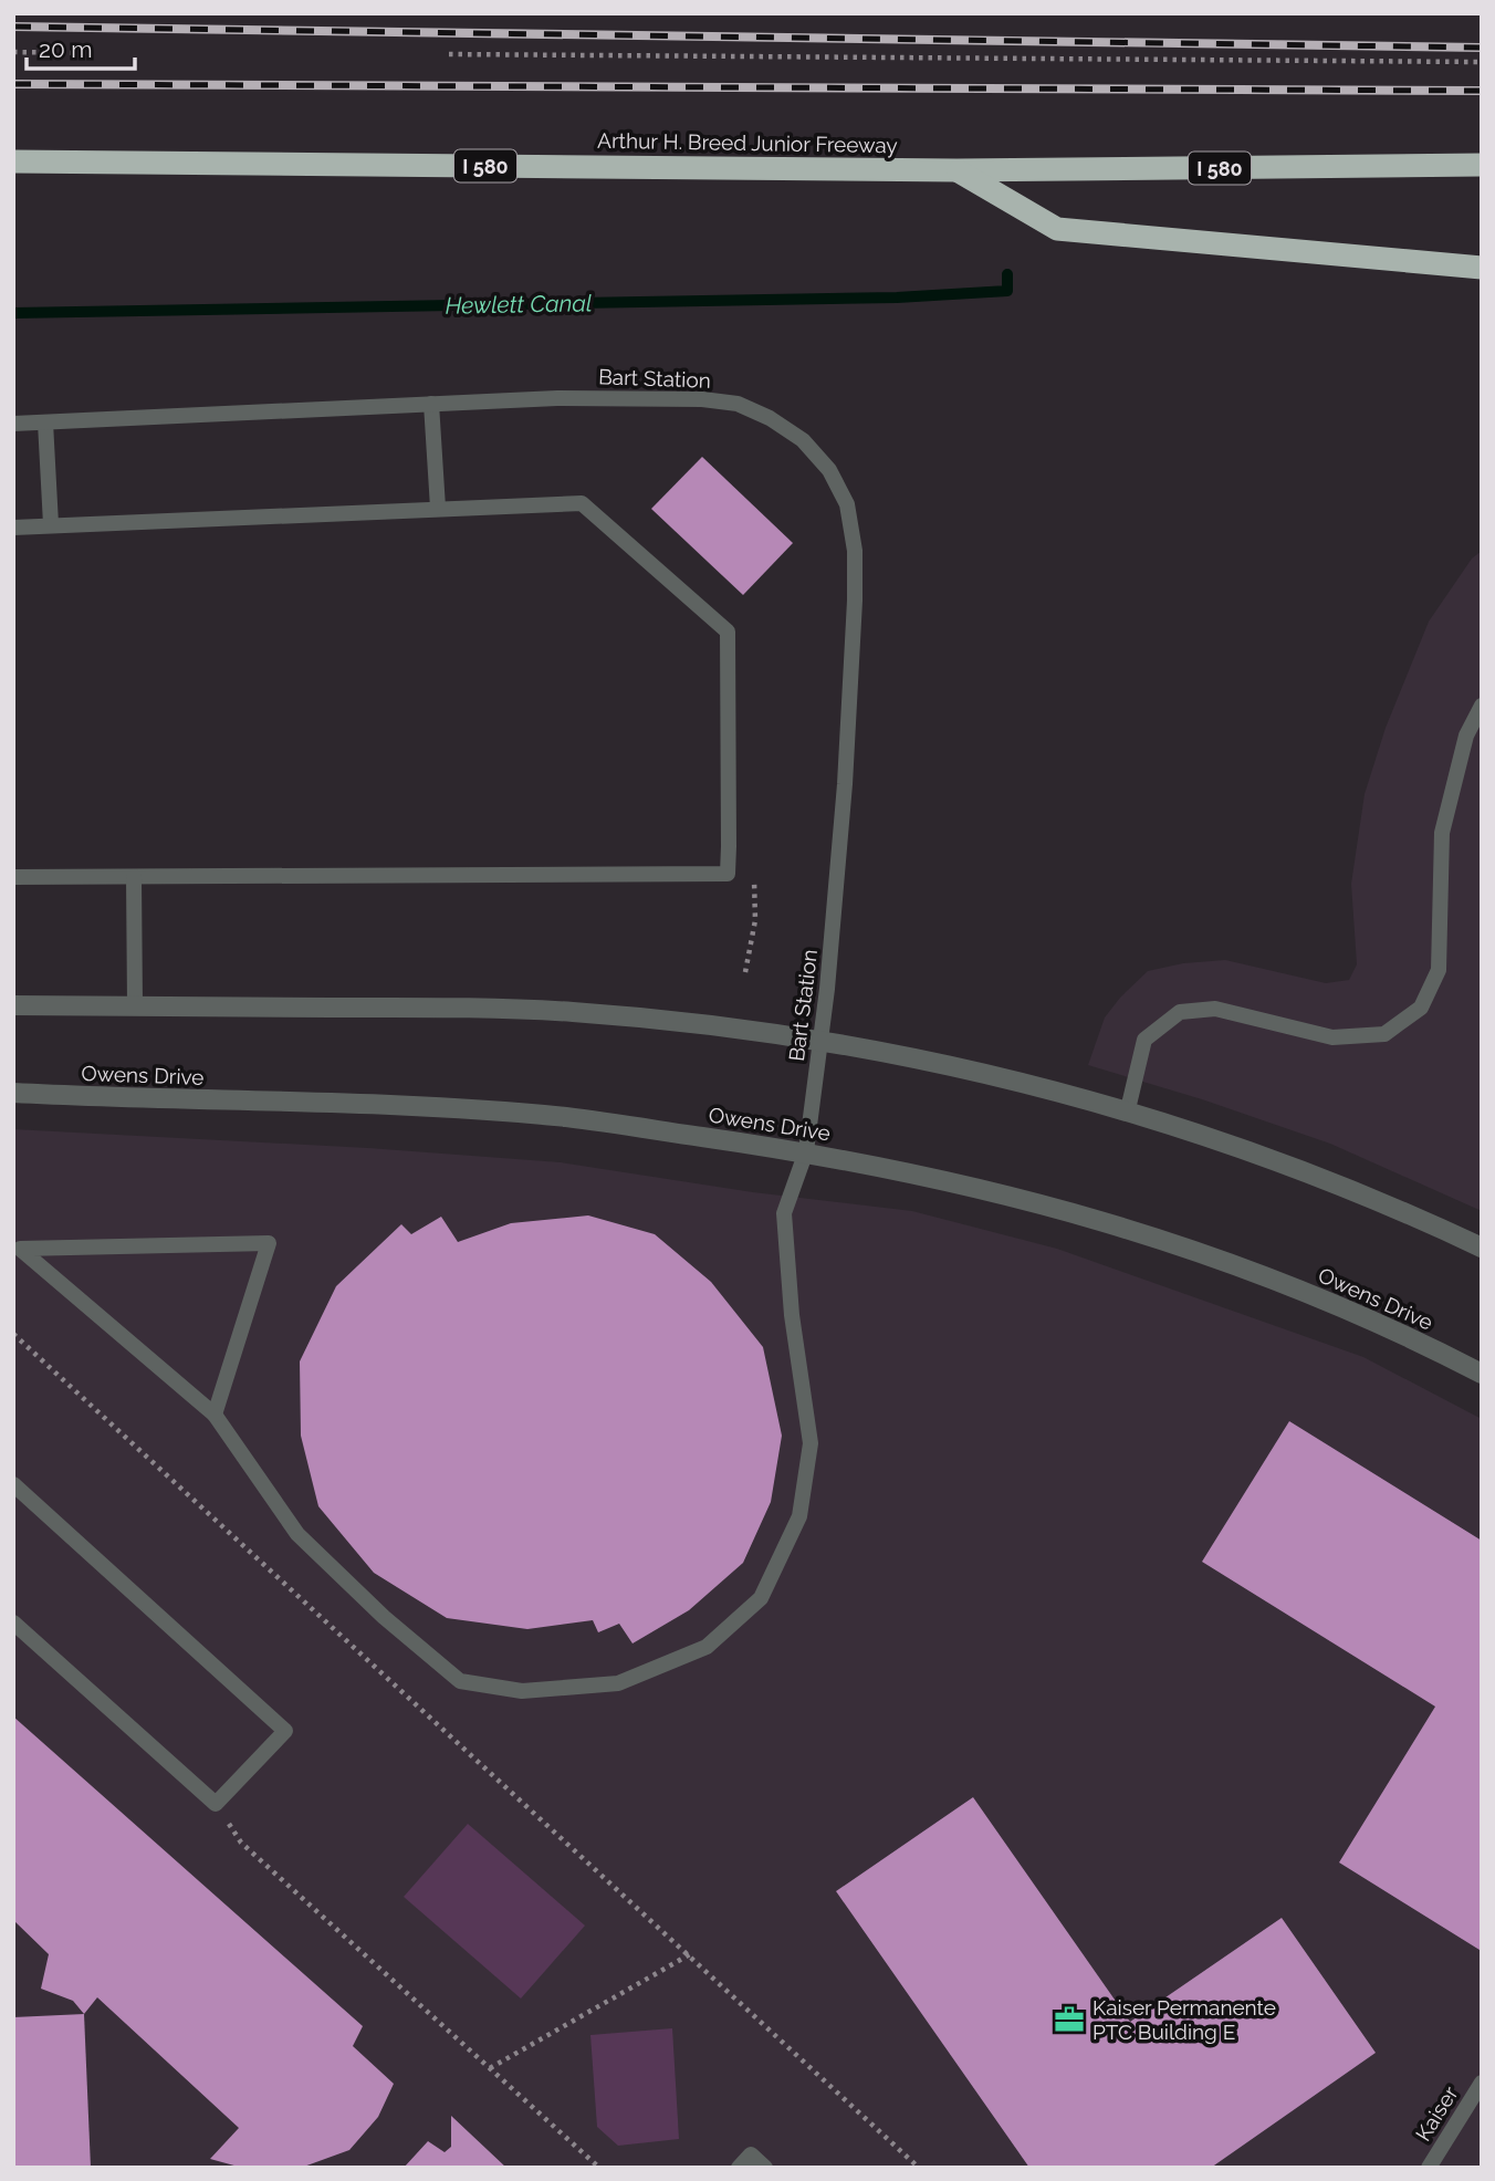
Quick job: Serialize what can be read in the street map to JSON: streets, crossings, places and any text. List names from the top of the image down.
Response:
{
  "streets": {
    "highway": ["Arthur H. Breed Junior Freeway", "I 580"],
    "street": ["Owens Drive"],
    "lane": ["Bart Station", "Kaiser"]
  },
  "crossings": [
    ["Bart Station", "Owens Drive"]
  ],
  "water": ["Hewlett Canal"],
  "places": {
    "office": ["Kaiser Permanente PTC Building E"]
  },
  "scale_bar": "20 m"
}
